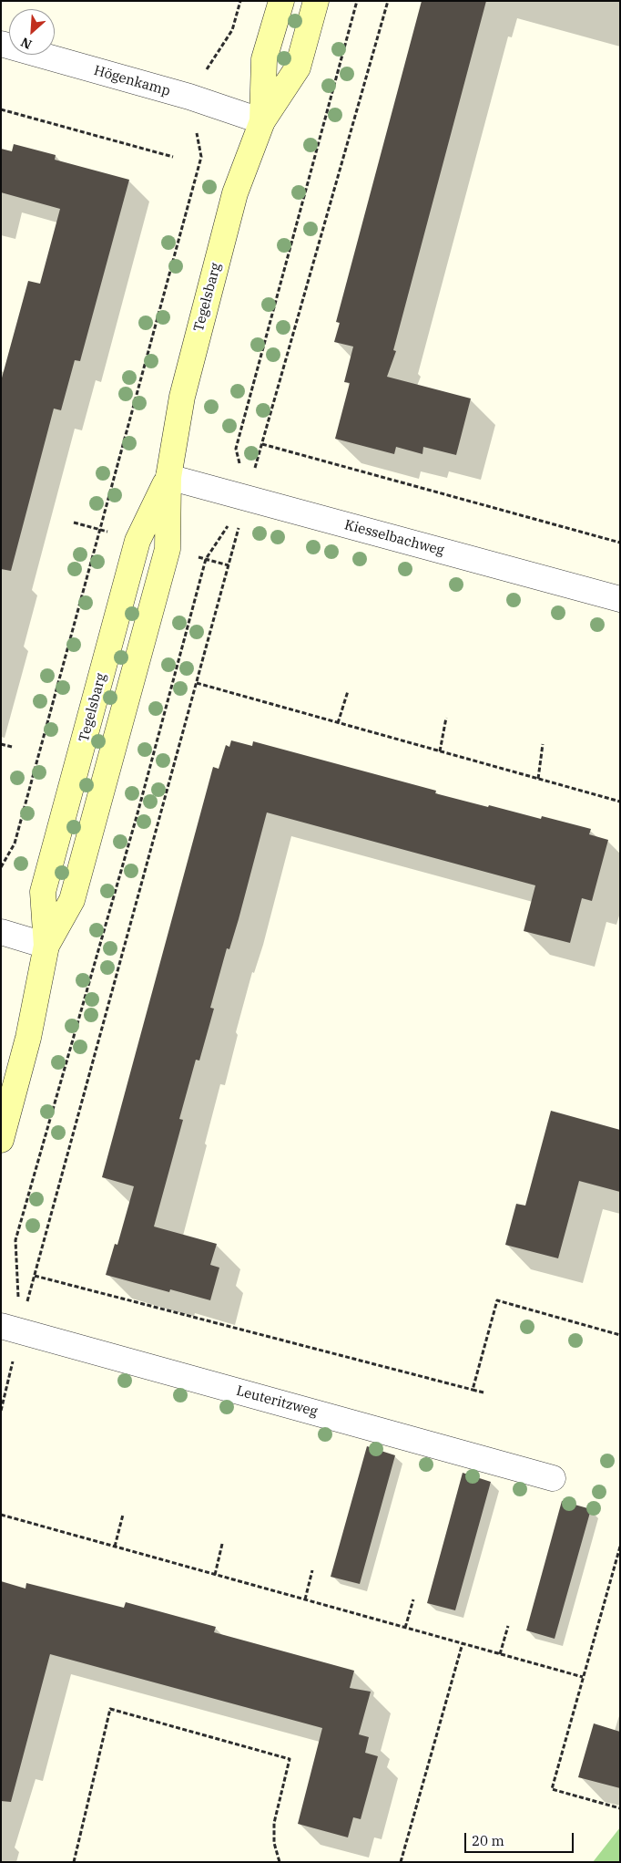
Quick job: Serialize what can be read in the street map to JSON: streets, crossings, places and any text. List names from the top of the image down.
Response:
{
  "streets": {
    "street": [
      "Högenkamp",
      "Tegelsbarg",
      "Kiesselbachweg",
      "Leuteritzweg"
    ]
  },
  "crossings": [
    ["Högenkamp", "Tegelsbarg"],
    ["Tegelsbarg", "Kiesselbachweg"]
  ],
  "scale_bar": "20 m",
  "north": "bottom left"
}
